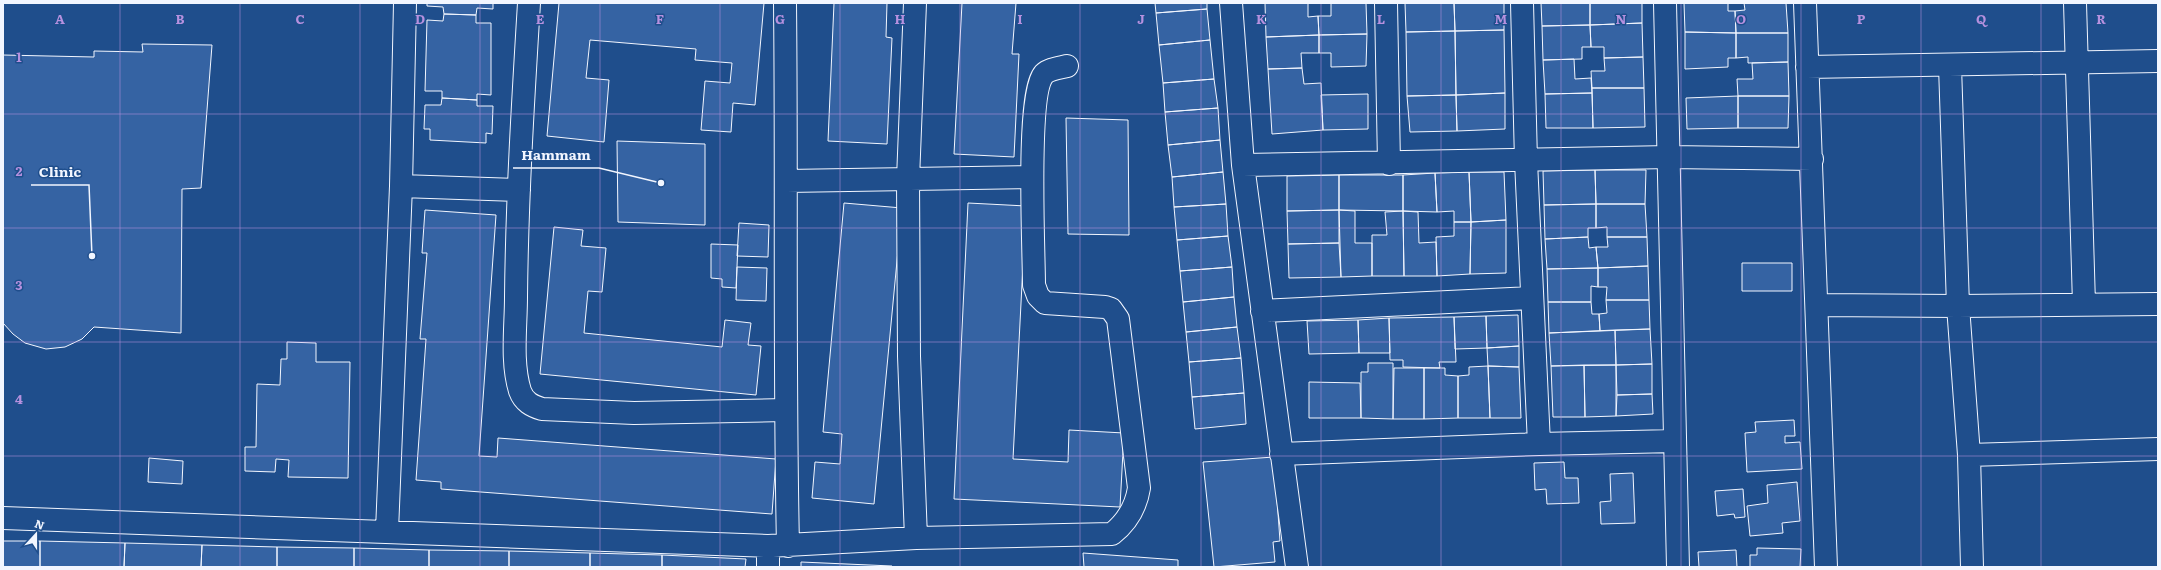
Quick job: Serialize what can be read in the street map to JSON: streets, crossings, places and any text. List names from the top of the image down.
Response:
{
  "places": ["Hammam", "Clinic"],
  "north": "top",
  "grid": {
    "columns": [
      "A",
      "B",
      "C",
      "D",
      "E",
      "F",
      "G",
      "H",
      "I",
      "J",
      "K",
      "L",
      "M",
      "N",
      "O",
      "P",
      "Q",
      "R"
    ],
    "rows": [
      "1",
      "2",
      "3",
      "4"
    ]
  }
}
